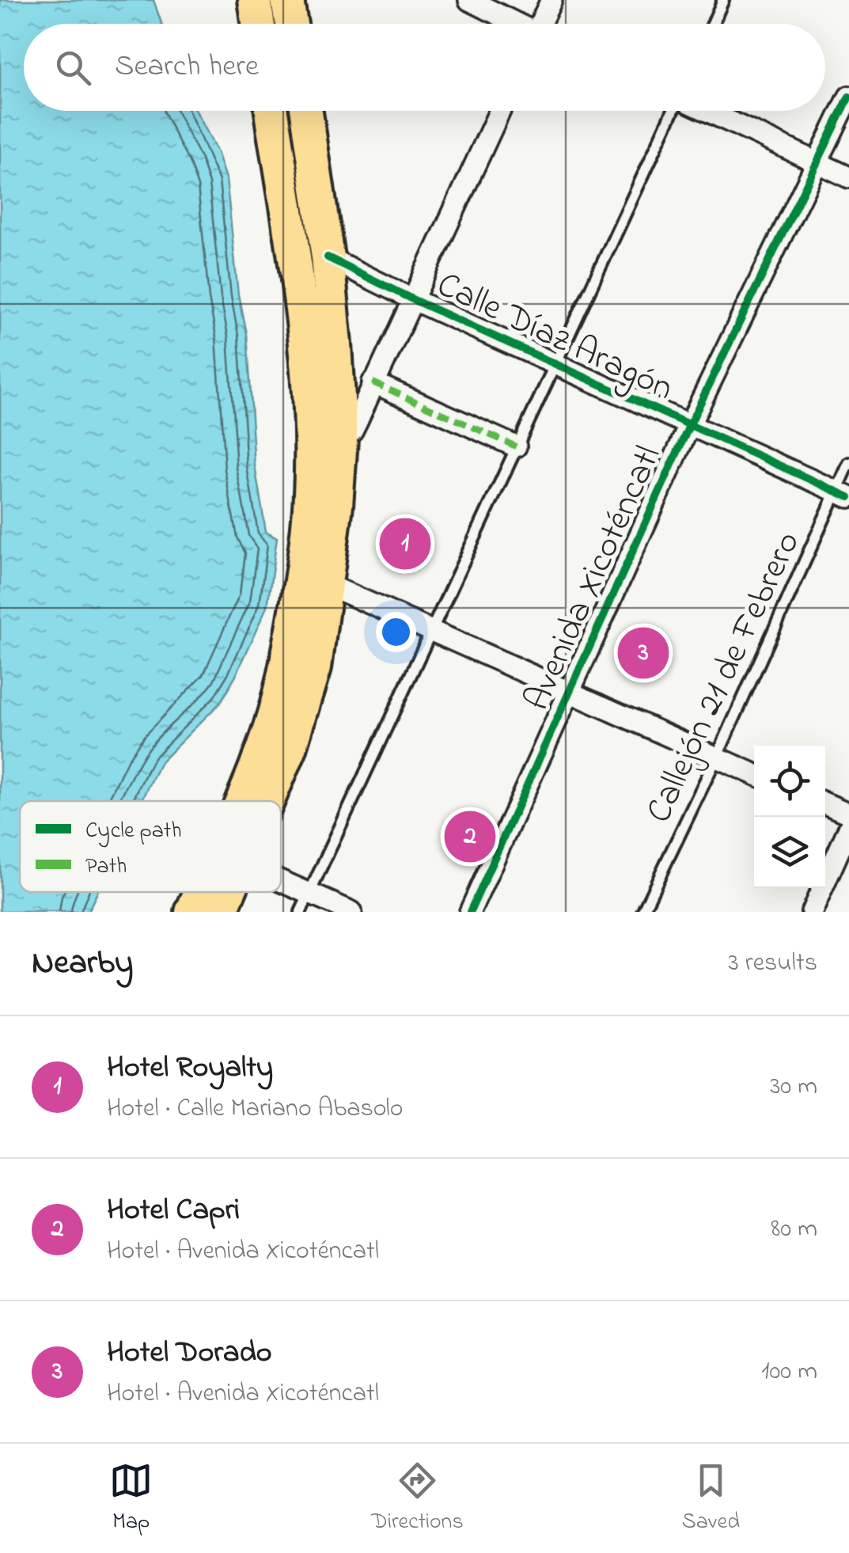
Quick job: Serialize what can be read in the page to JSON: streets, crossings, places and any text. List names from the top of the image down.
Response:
{
  "streets": {
    "street": ["Calle Díaz Aragón", "Avenida Xicoténcatl"],
    "lane": ["Callejón 21 de Febrero"]
  },
  "crossings": [
    ["Calle Díaz Aragón", "Avenida Xicoténcatl"],
    ["Calle Díaz Aragón", "Callejón 21 de Febrero"]
  ],
  "legend": ["Cycle path", "Path"],
  "page": {
    "search": "Search here",
    "pins": ["1", "3", "2"],
    "heading": ["Nearby", "3 results"],
    "list": [
      {
        "mark": "1",
        "name": "Hotel Royalty",
        "note": "Hotel · Calle Mariano Abasolo",
        "value": "30 m"
      },
      {
        "mark": "2",
        "name": "Hotel Capri",
        "note": "Hotel · Avenida Xicoténcatl",
        "value": "80 m"
      },
      {
        "mark": "3",
        "name": "Hotel Dorado",
        "note": "Hotel · Avenida Xicoténcatl",
        "value": "100 m"
      }
    ],
    "nav": ["Map", "Directions", "Saved"]
  }
}
